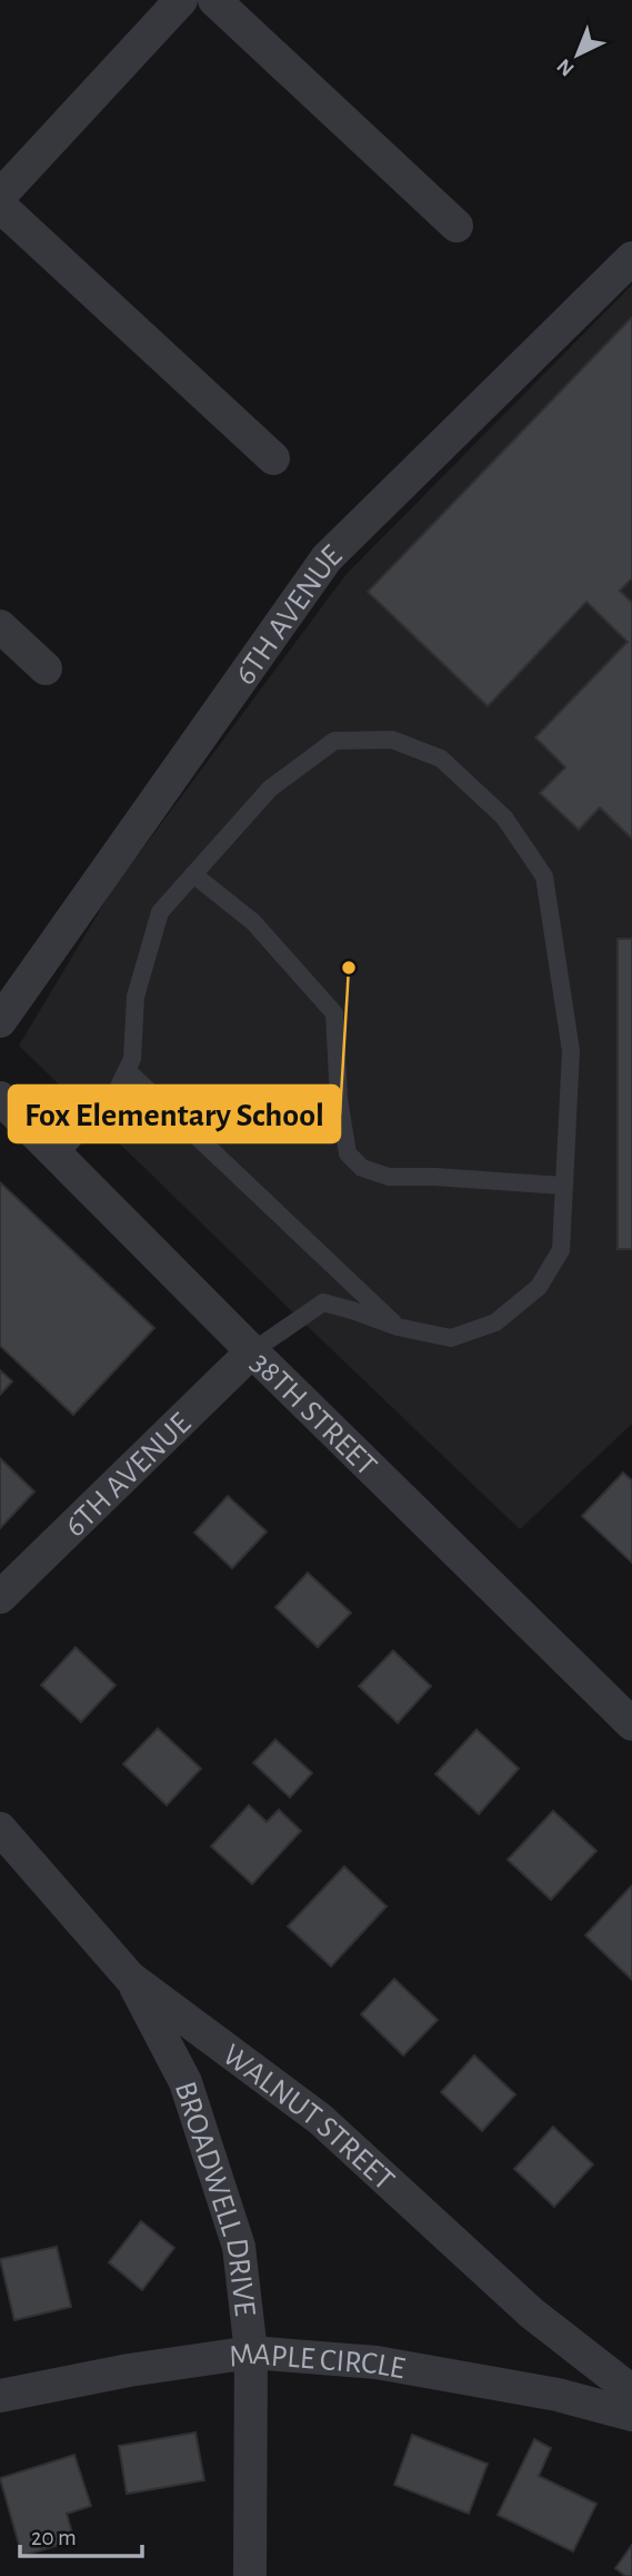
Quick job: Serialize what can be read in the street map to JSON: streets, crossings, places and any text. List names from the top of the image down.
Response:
{
  "streets": {
    "street": [
      "6TH AVENUE",
      "38TH STREET",
      "WALNUT STREET",
      "BROADWELL DRIVE",
      "MAPLE CIRCLE"
    ]
  },
  "crossings": [
    ["6TH AVENUE", "38TH STREET"],
    ["WALNUT STREET", "BROADWELL DRIVE"],
    ["BROADWELL DRIVE", "MAPLE CIRCLE"]
  ],
  "places": ["Fox Elementary School"],
  "scale_bar": "20 m",
  "north": "bottom left"
}
